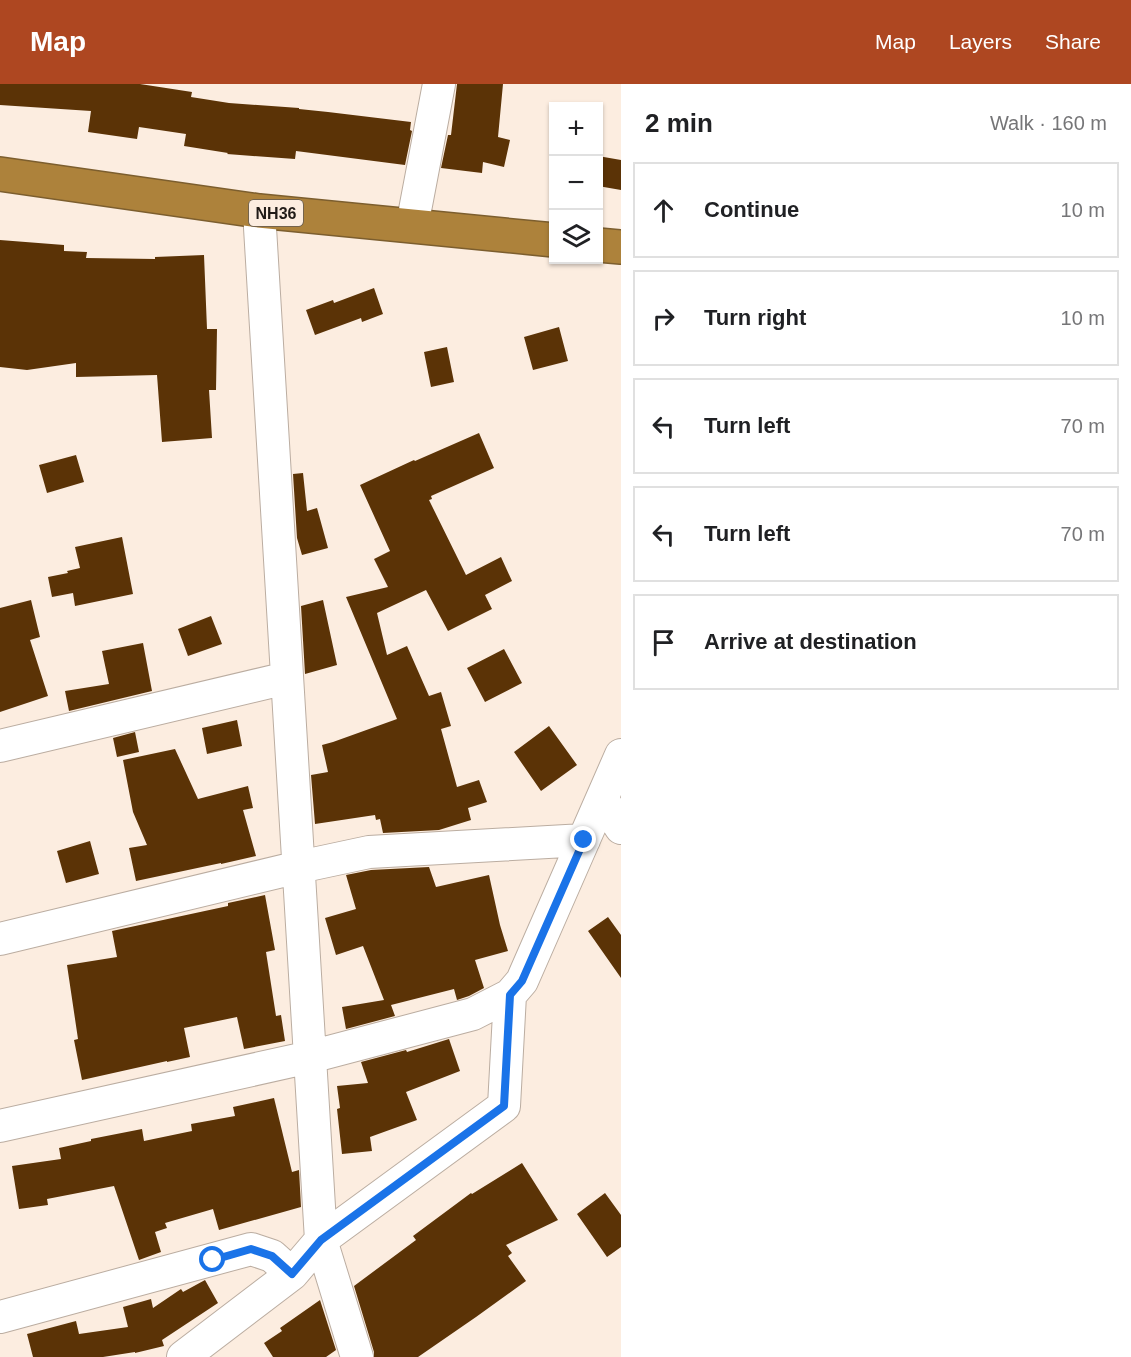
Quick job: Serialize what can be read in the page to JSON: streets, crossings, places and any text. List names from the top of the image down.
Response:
{
  "streets": {
    "highway": ["NH36"]
  },
  "page": {
    "header": "Map",
    "nav": ["Map", "Layers", "Share"],
    "heading": ["2 min", "Walk · 160 m"],
    "map_buttons": ["+", "−"],
    "list": [
      ["Continue", "10 m"],
      ["Turn right", "10 m"],
      ["Turn left", "70 m"],
      ["Turn left", "70 m"],
      "Arrive at destination"
    ]
  }
}
